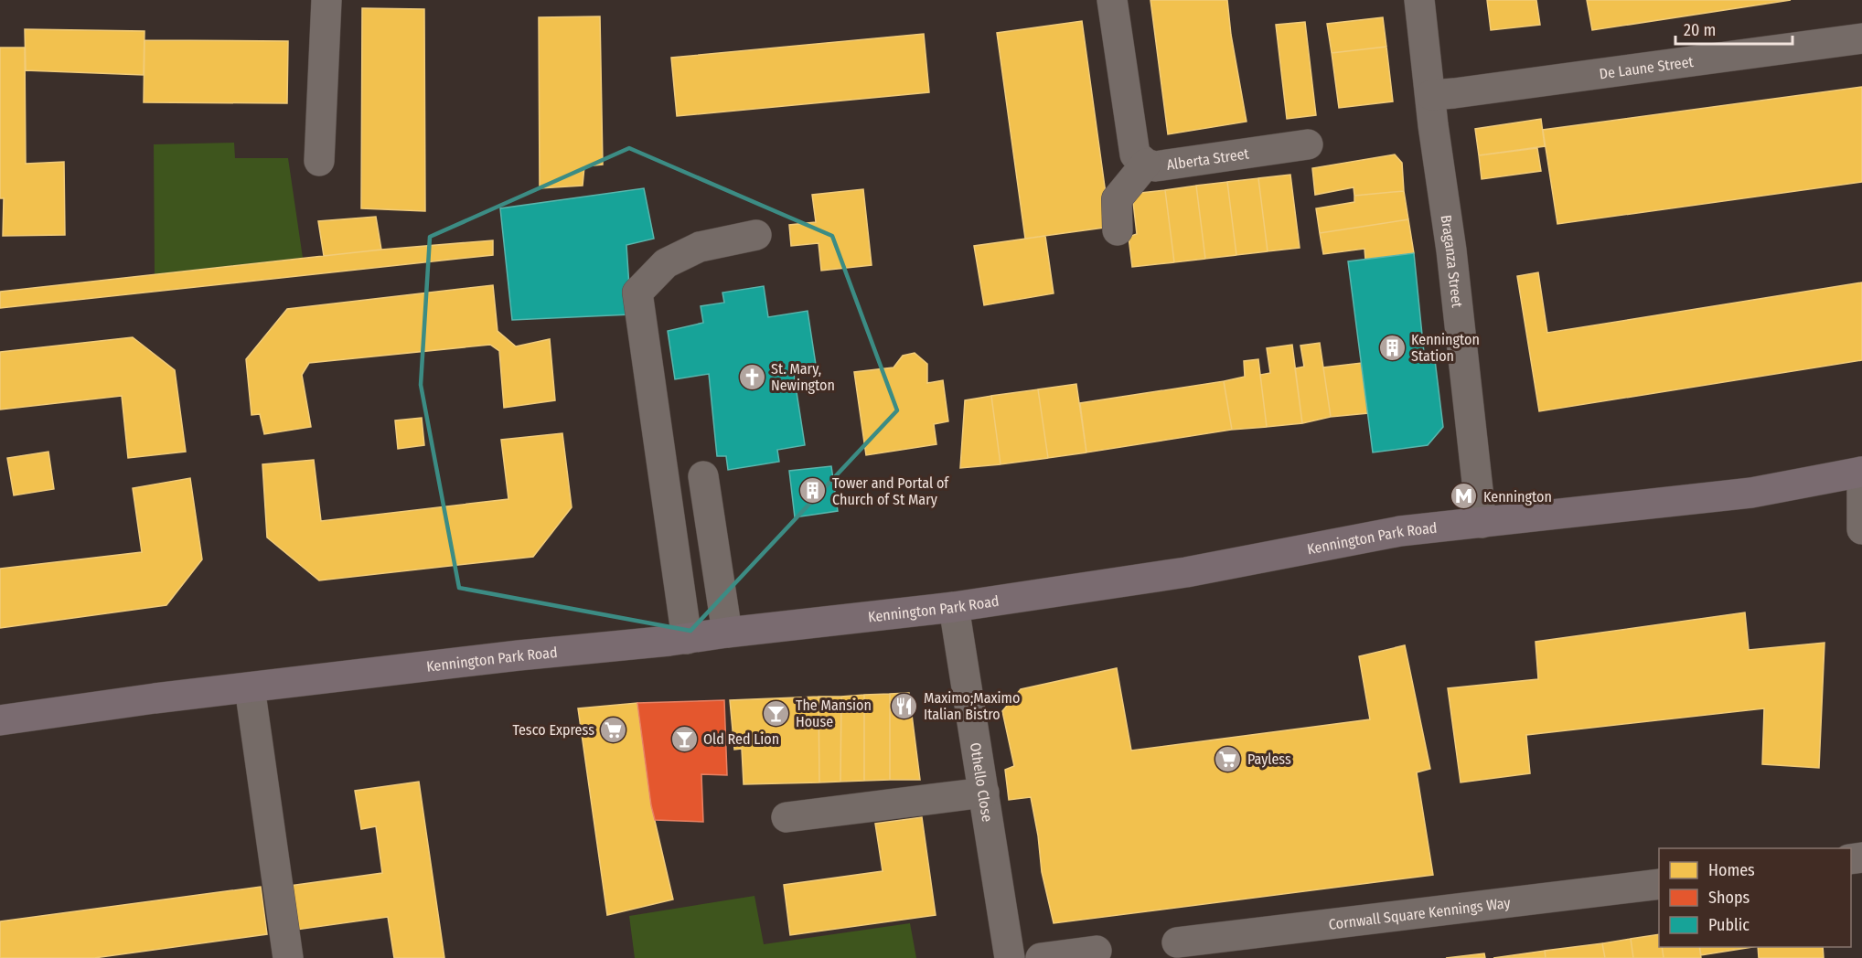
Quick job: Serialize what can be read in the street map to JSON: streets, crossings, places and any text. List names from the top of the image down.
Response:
{
  "streets": {
    "highway": ["Kennington Park Road"],
    "street": [
      "De Laune Street",
      "Alberta Street",
      "Braganza Street",
      "Othello Close",
      "Cornwall Square Kennings Way"
    ]
  },
  "crossings": [
    ["De Laune Street", "Braganza Street"],
    ["Braganza Street", "Kennington Park Road"],
    ["Kennington Park Road", "Othello Close"]
  ],
  "places": {
    "building": ["Kennington Station", "Tower and Portal of Church of St Mary"],
    "church": ["St. Mary, Newington"],
    "metro station": ["Kennington"],
    "restaurant": ["Maximo;Maximo Italian Bistro"],
    "bar": ["The Mansion House", "Old Red Lion"],
    "supermarket": ["Tesco Express", "Payless"]
  },
  "legend": ["Homes", "Shops", "Public"],
  "scale_bar": "20 m"
}
